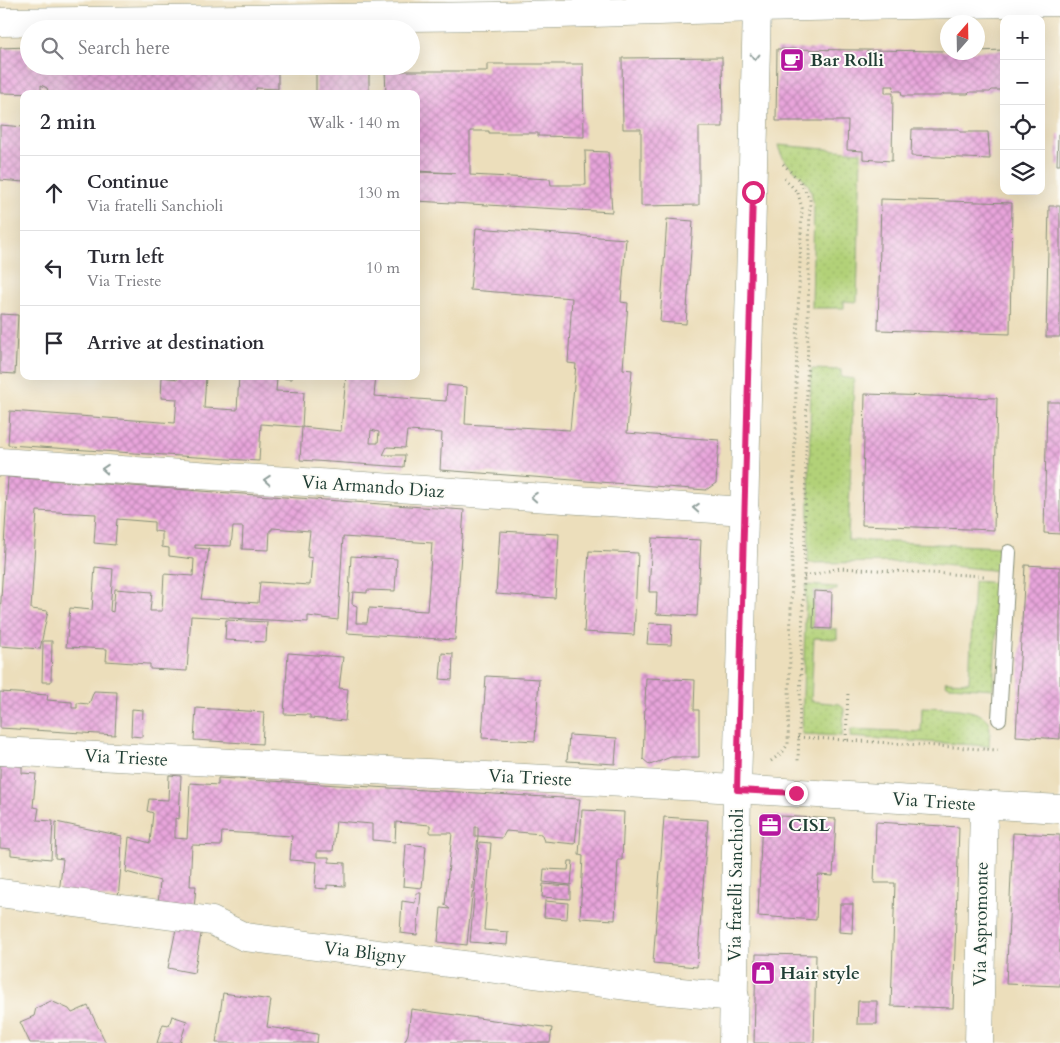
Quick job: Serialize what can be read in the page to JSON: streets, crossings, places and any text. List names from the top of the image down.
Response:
{
  "streets": {
    "street": [
      "Via Armando Diaz",
      "Via Trieste",
      "Via fratelli Sanchioli",
      "Via Aspromonte",
      "Via Bligny"
    ]
  },
  "crossings": [
    ["Via Armando Diaz", "Via fratelli Sanchioli"],
    ["Via Trieste", "Via fratelli Sanchioli"],
    ["Via Trieste", "Via Aspromonte"],
    ["Via fratelli Sanchioli", "Via Bligny"]
  ],
  "one_way": ["Via Armando Diaz"],
  "places": {
    "cafe": ["Bar Rolli"],
    "office": ["CISL"],
    "shop": ["Hair style"]
  },
  "north": "top",
  "page": {
    "map_buttons": ["+", "−"],
    "search": "Search here",
    "heading": ["2 min", "Walk · 140 m"],
    "list": [
      ["Continue", "Via fratelli Sanchioli", "130 m"],
      ["Turn left", "Via Trieste", "10 m"],
      "Arrive at destination"
    ]
  }
}
